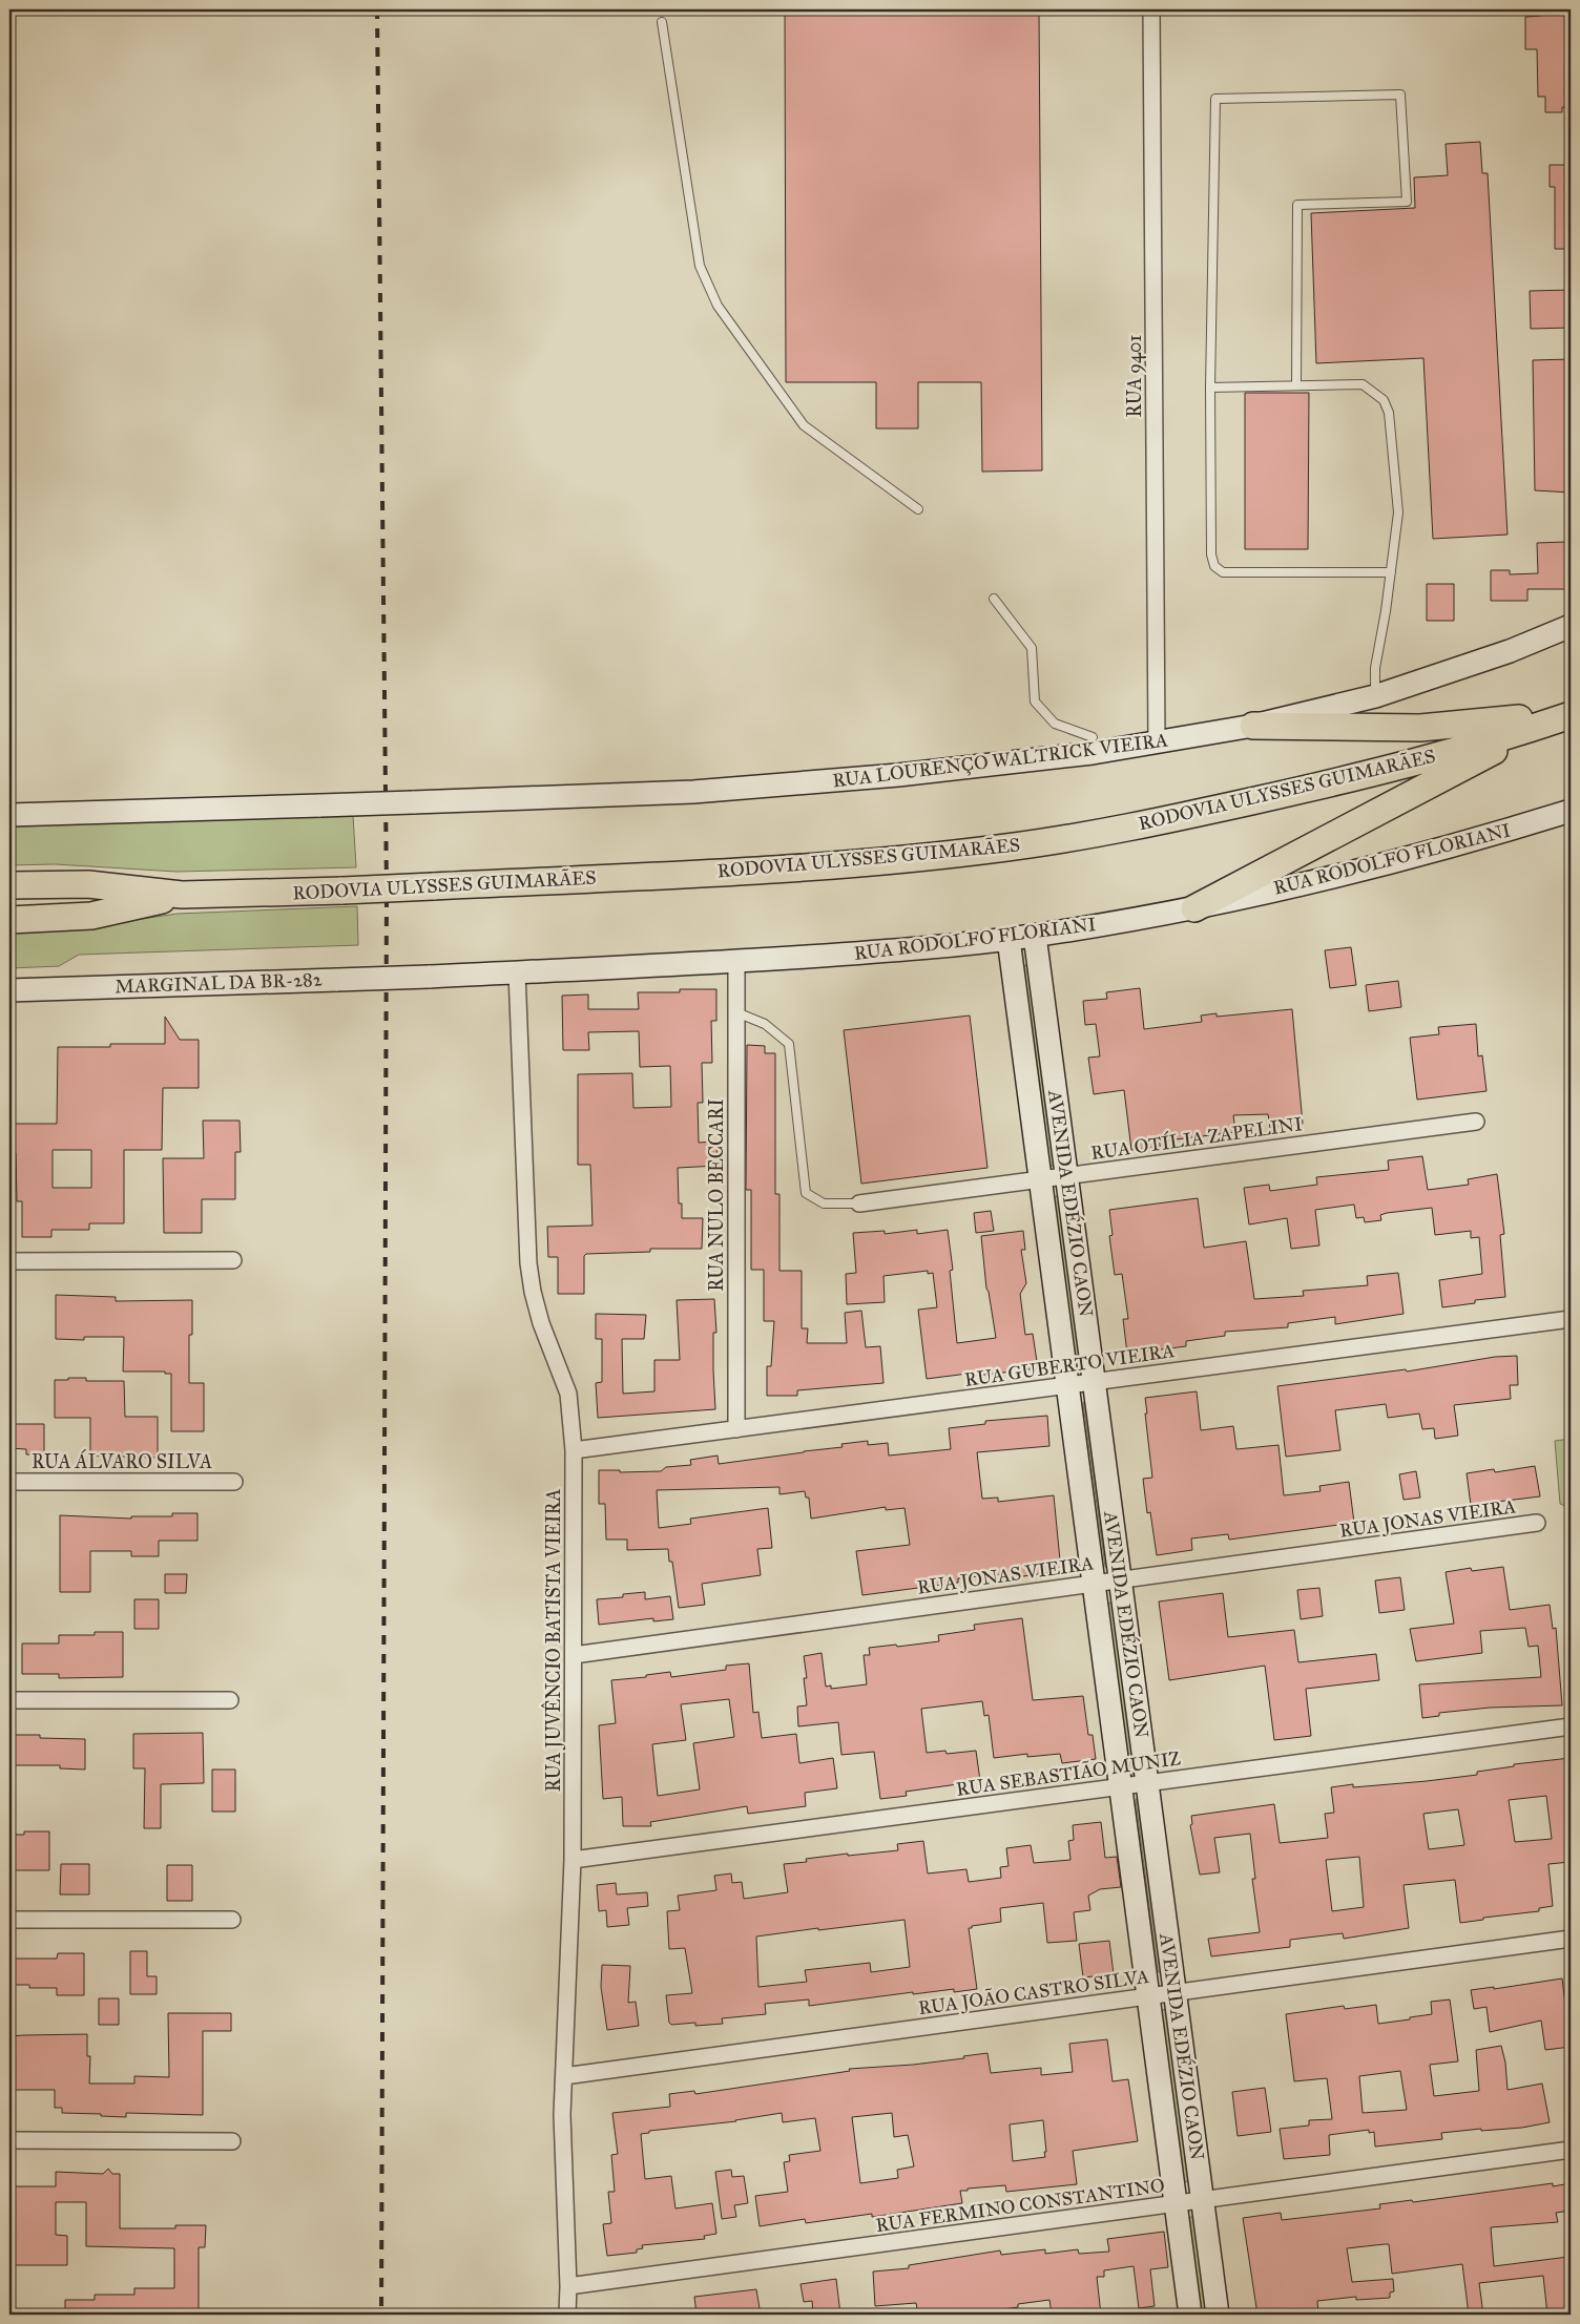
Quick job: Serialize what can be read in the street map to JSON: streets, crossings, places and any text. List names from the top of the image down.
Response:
{
  "streets": {
    "highway": ["RODOVIA ULYSSES GUIMARÃES"],
    "main road": [
      "RUA LOURENÇO WALTRICK VIEIRA",
      "RUA RODOLFO FLORIANI",
      "MARGINAL DA BR-282",
      "AVENIDA EDÉZIO CAON"
    ],
    "street": [
      "RUA 9401",
      "RUA OTÍLIA ZAPELINI",
      "RUA NULO BECCARI",
      "RUA GUBERTO VIEIRA",
      "RUA ÁLVARO SILVA",
      "RUA JONAS VIEIRA",
      "RUA JUVÊNCIO BATISTA VIEIRA",
      "RUA SEBASTIÃO MUNIZ",
      "RUA JOÃO CASTRO SILVA",
      "RUA FERMINO CONSTANTINO"
    ]
  },
  "crossings": [
    ["RUA 9401", "RUA LOURENÇO WALTRICK VIEIRA"],
    ["RUA RODOLFO FLORIANI", "MARGINAL DA BR-282"],
    ["RUA RODOLFO FLORIANI", "RUA NULO BECCARI"],
    ["RUA RODOLFO FLORIANI", "AVENIDA EDÉZIO CAON"],
    ["RUA RODOLFO FLORIANI", "RUA JUVÊNCIO BATISTA VIEIRA"],
    ["RUA OTÍLIA ZAPELINI", "AVENIDA EDÉZIO CAON"],
    ["RUA NULO BECCARI", "RUA GUBERTO VIEIRA"],
    ["AVENIDA EDÉZIO CAON", "RUA GUBERTO VIEIRA"],
    ["AVENIDA EDÉZIO CAON", "RUA JONAS VIEIRA"],
    ["AVENIDA EDÉZIO CAON", "RUA SEBASTIÃO MUNIZ"],
    ["AVENIDA EDÉZIO CAON", "RUA JOÃO CASTRO SILVA"],
    ["AVENIDA EDÉZIO CAON", "RUA FERMINO CONSTANTINO"],
    ["RUA GUBERTO VIEIRA", "RUA JUVÊNCIO BATISTA VIEIRA"],
    ["RUA JONAS VIEIRA", "RUA JUVÊNCIO BATISTA VIEIRA"],
    ["RUA JUVÊNCIO BATISTA VIEIRA", "RUA SEBASTIÃO MUNIZ"],
    ["RUA JUVÊNCIO BATISTA VIEIRA", "RUA JOÃO CASTRO SILVA"],
    ["RUA JUVÊNCIO BATISTA VIEIRA", "RUA FERMINO CONSTANTINO"]
  ]
}
